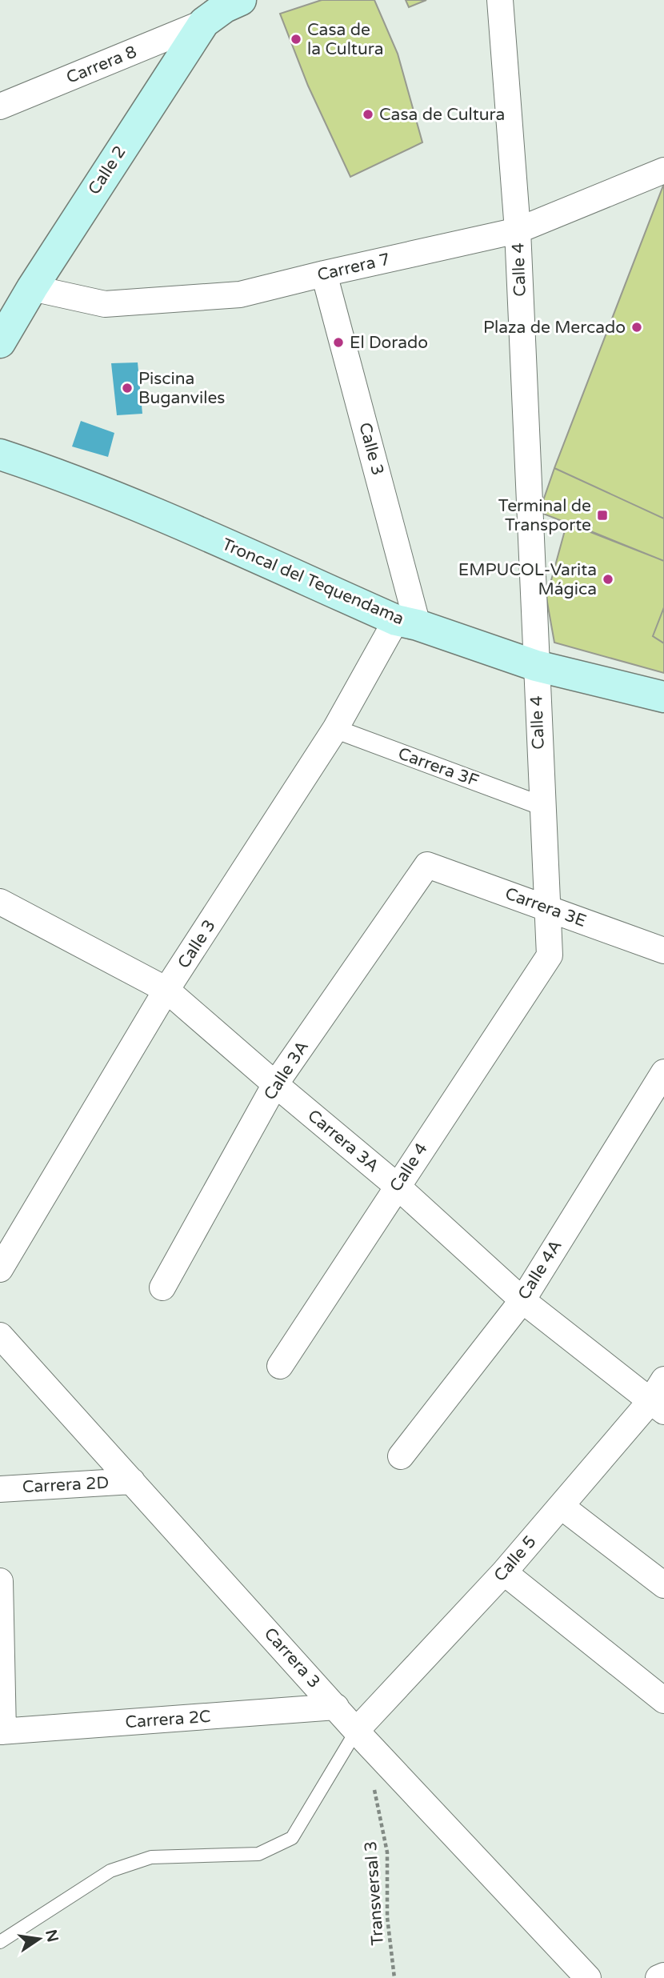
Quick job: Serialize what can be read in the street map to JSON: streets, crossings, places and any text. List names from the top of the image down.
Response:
{
  "streets": {
    "main road": ["Calle 2", "Troncal del Tequendama"],
    "street": [
      "Carrera 8",
      "Carrera 7",
      "Calle 4",
      "Calle 3",
      "Carrera 3F",
      "Carrera 3E",
      "Calle 3A",
      "Carrera 3A",
      "Calle 4A",
      "Carrera 2D",
      "Calle 5",
      "Carrera 3",
      "Carrera 2C"
    ],
    "path": ["Transversal 3"]
  },
  "crossings": [
    ["Carrera 8", "Calle 2"],
    ["Calle 2", "Carrera 7"],
    ["Carrera 7", "Calle 4"],
    ["Carrera 7", "Calle 3"],
    ["Calle 4", "Troncal del Tequendama"],
    ["Calle 4", "Carrera 3F"],
    ["Calle 4", "Carrera 3E"],
    ["Calle 4", "Carrera 3A"],
    ["Calle 3", "Troncal del Tequendama"],
    ["Calle 3", "Carrera 3F"],
    ["Calle 3", "Carrera 3A"],
    ["Carrera 3E", "Calle 3A"],
    ["Calle 3A", "Carrera 3A"],
    ["Carrera 3A", "Calle 4A"],
    ["Carrera 3A", "Calle 5"],
    ["Carrera 2D", "Carrera 3"],
    ["Calle 5", "Carrera 3"],
    ["Carrera 3", "Carrera 2C"]
  ],
  "places": {
    "other": [
      "Casa de la Cultura",
      "Casa de Cultura",
      "Plaza de Mercado",
      "El Dorado",
      "Piscina Buganviles",
      "EMPUCOL-Varita Mágica"
    ],
    "transit": ["Terminal de Transporte"]
  },
  "north": "right"
}
